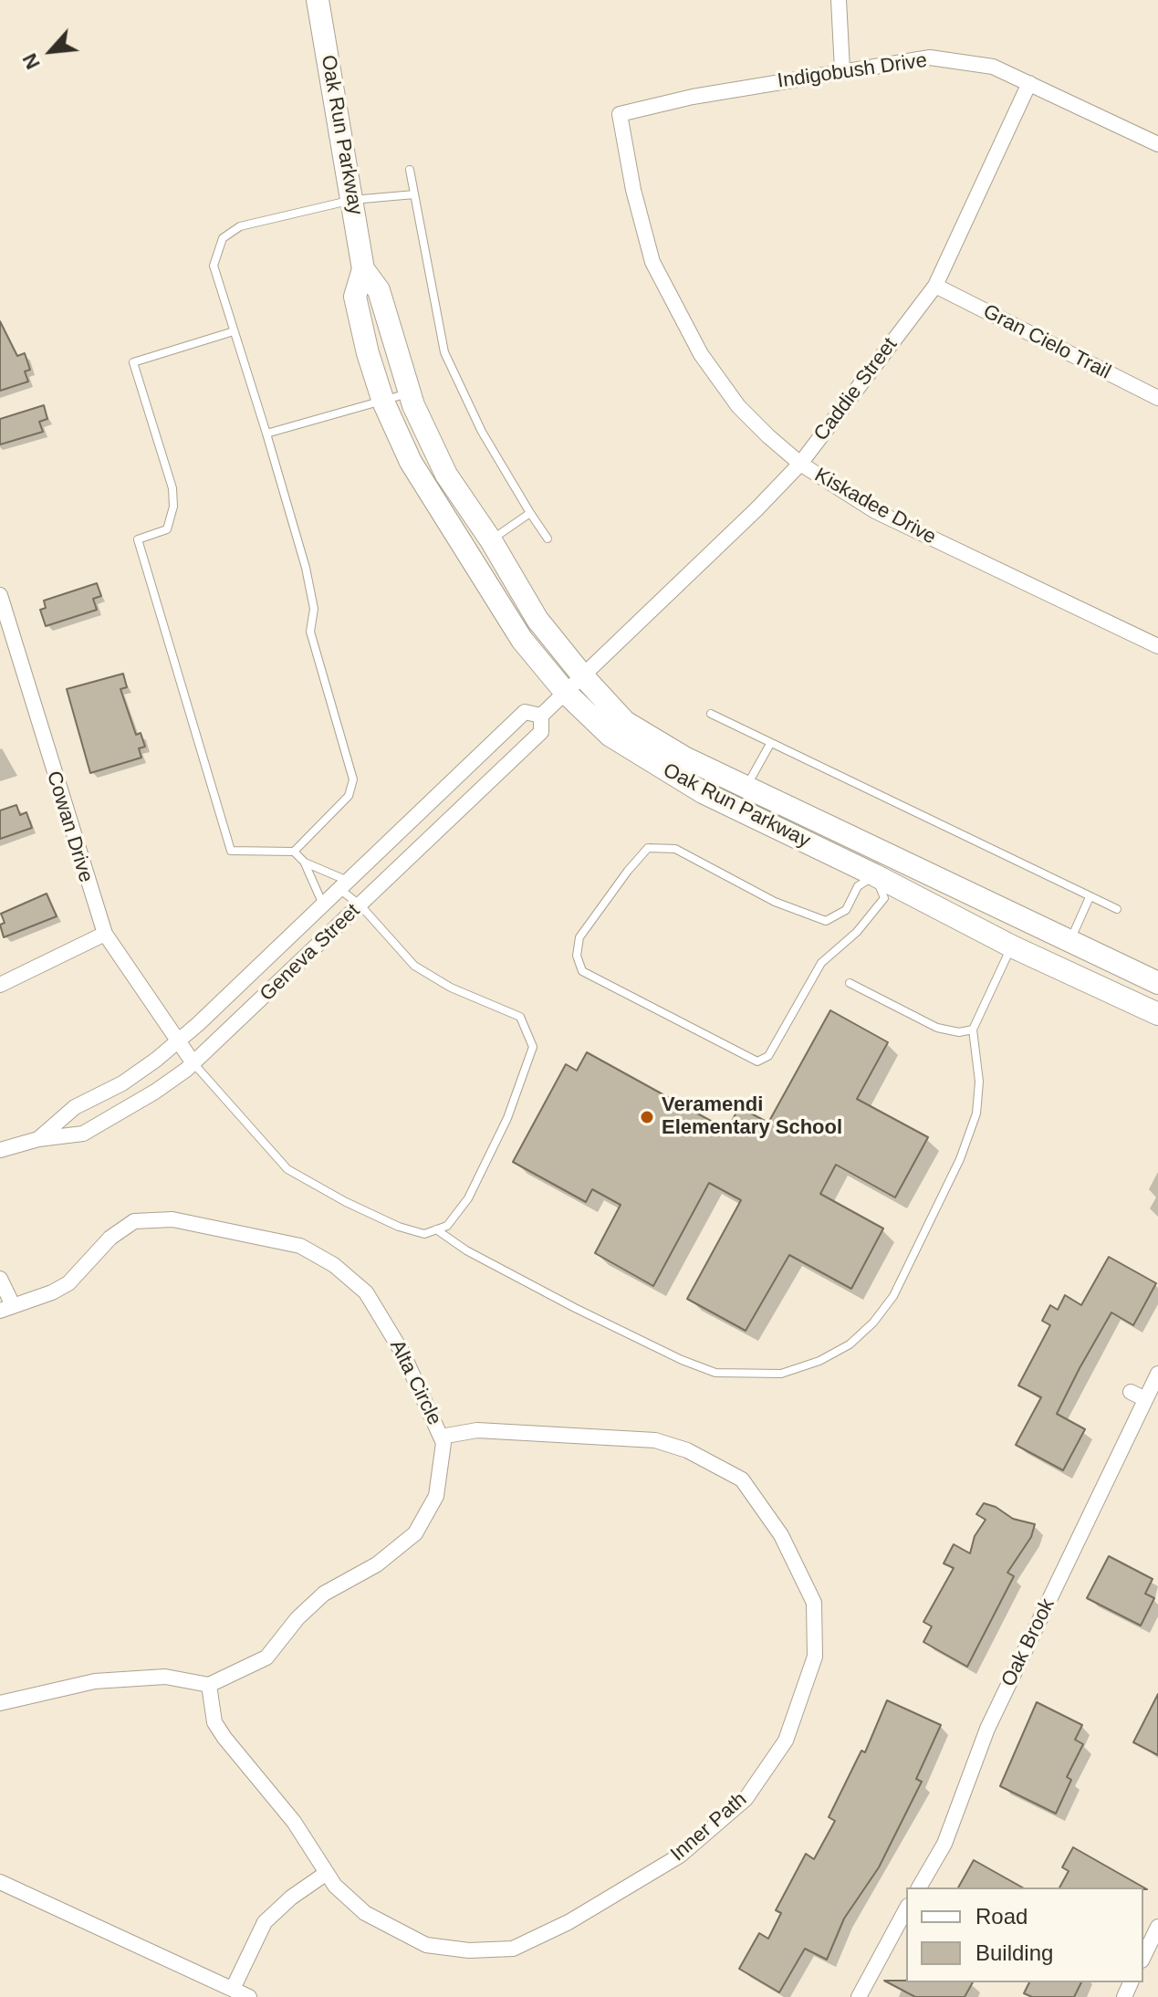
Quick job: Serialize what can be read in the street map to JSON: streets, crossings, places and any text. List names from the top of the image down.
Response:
{
  "streets": {
    "street": [
      "Indigobush Drive",
      "Oak Run Parkway",
      "Gran Cielo Trail",
      "Caddie Street",
      "Kiskadee Drive",
      "Cowan Drive",
      "Geneva Street",
      "Alta Circle",
      "Oak Brook",
      "Inner Path"
    ]
  },
  "crossings": [
    ["Indigobush Drive", "Caddie Street"],
    ["Indigobush Drive", "Kiskadee Drive"],
    ["Oak Run Parkway", "Caddie Street"],
    ["Oak Run Parkway", "Geneva Street"],
    ["Gran Cielo Trail", "Caddie Street"],
    ["Caddie Street", "Kiskadee Drive"],
    ["Caddie Street", "Geneva Street"],
    ["Cowan Drive", "Geneva Street"],
    ["Alta Circle", "Inner Path"]
  ],
  "places": ["Veramendi Elementary School"],
  "legend": ["Road", "Building"],
  "north": "bottom left"
}
